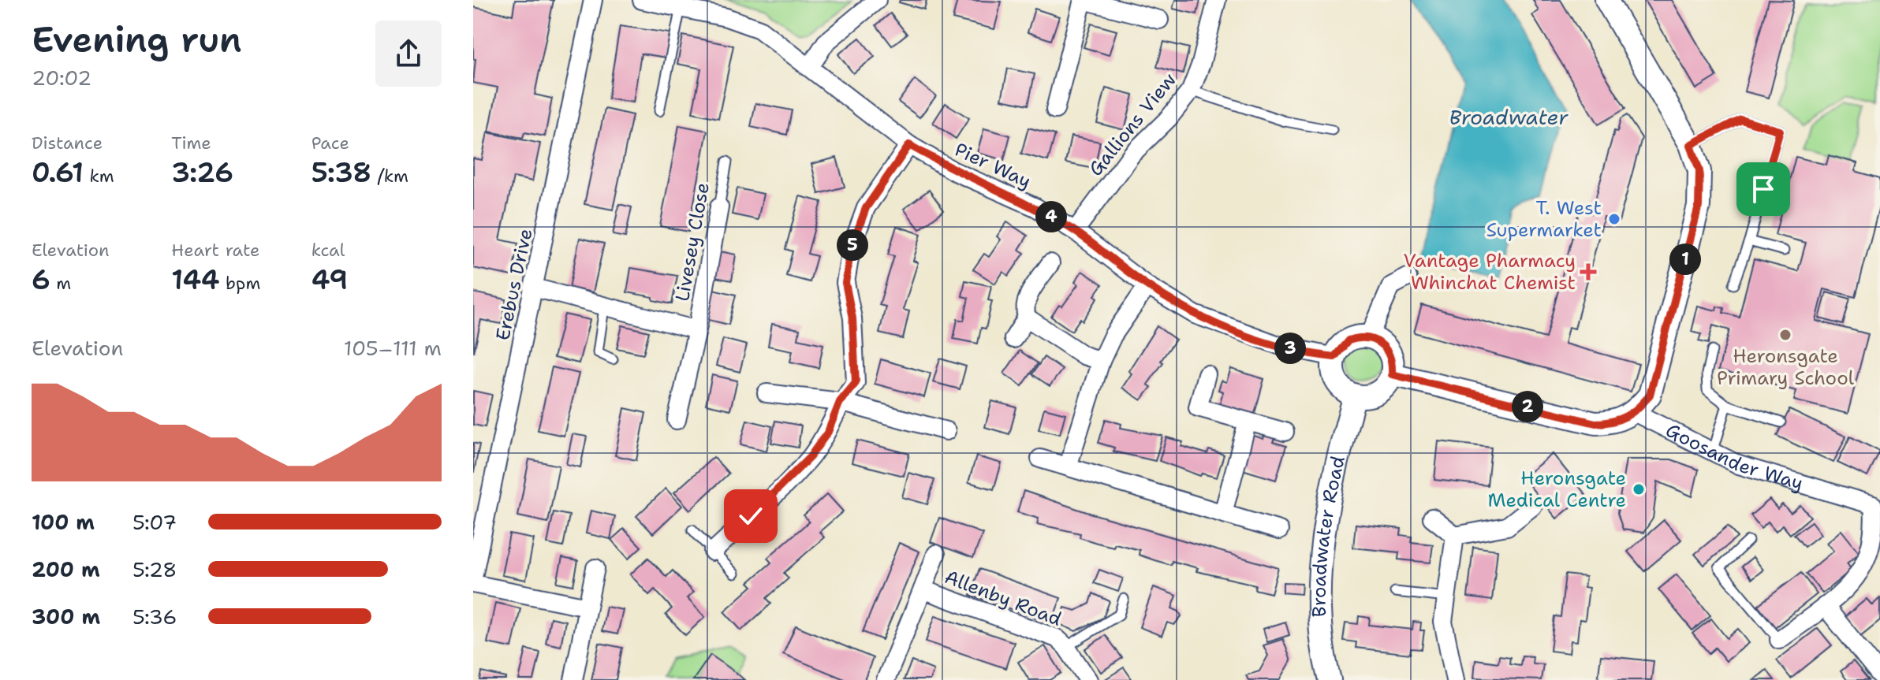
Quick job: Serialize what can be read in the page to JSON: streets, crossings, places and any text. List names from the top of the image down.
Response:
{
  "streets": {
    "street": [
      "Gallions View",
      "Pier Way",
      "Livesey Close",
      "Erebus Drive",
      "Goosander Way",
      "Broadwater Road",
      "Allenby Road"
    ]
  },
  "crossings": [
    ["Gallions View", "Pier Way"],
    ["Pier Way", "Broadwater Road"],
    ["Livesey Close", "Erebus Drive"]
  ],
  "water": ["Broadwater"],
  "places": {
    "other": ["T. West Supermarket", "Heronsgate Primary School", "Heronsgate Medical Centre"],
    "health": ["Vantage Pharmacy Whinchat Chemist"]
  },
  "page": {
    "heading": ["Evening run", "20:02"],
    "stats": [
      ["Distance", "0.61 km"],
      ["Time", "3:26"],
      ["Pace", "5:38 /km"],
      ["Elevation", "6 m"],
      ["Heart rate", "144 bpm"],
      ["kcal", "49"]
    ],
    "pins": [
      "4",
      "5",
      "1",
      "3",
      "2"
    ],
    "chart": ["Elevation", "105–111 m"],
    "list": [
      {
        "name": "100 m",
        "note": "5:07"
      },
      {
        "name": "200 m",
        "note": "5:28"
      },
      {
        "name": "300 m",
        "note": "5:36"
      }
    ]
  }
}
